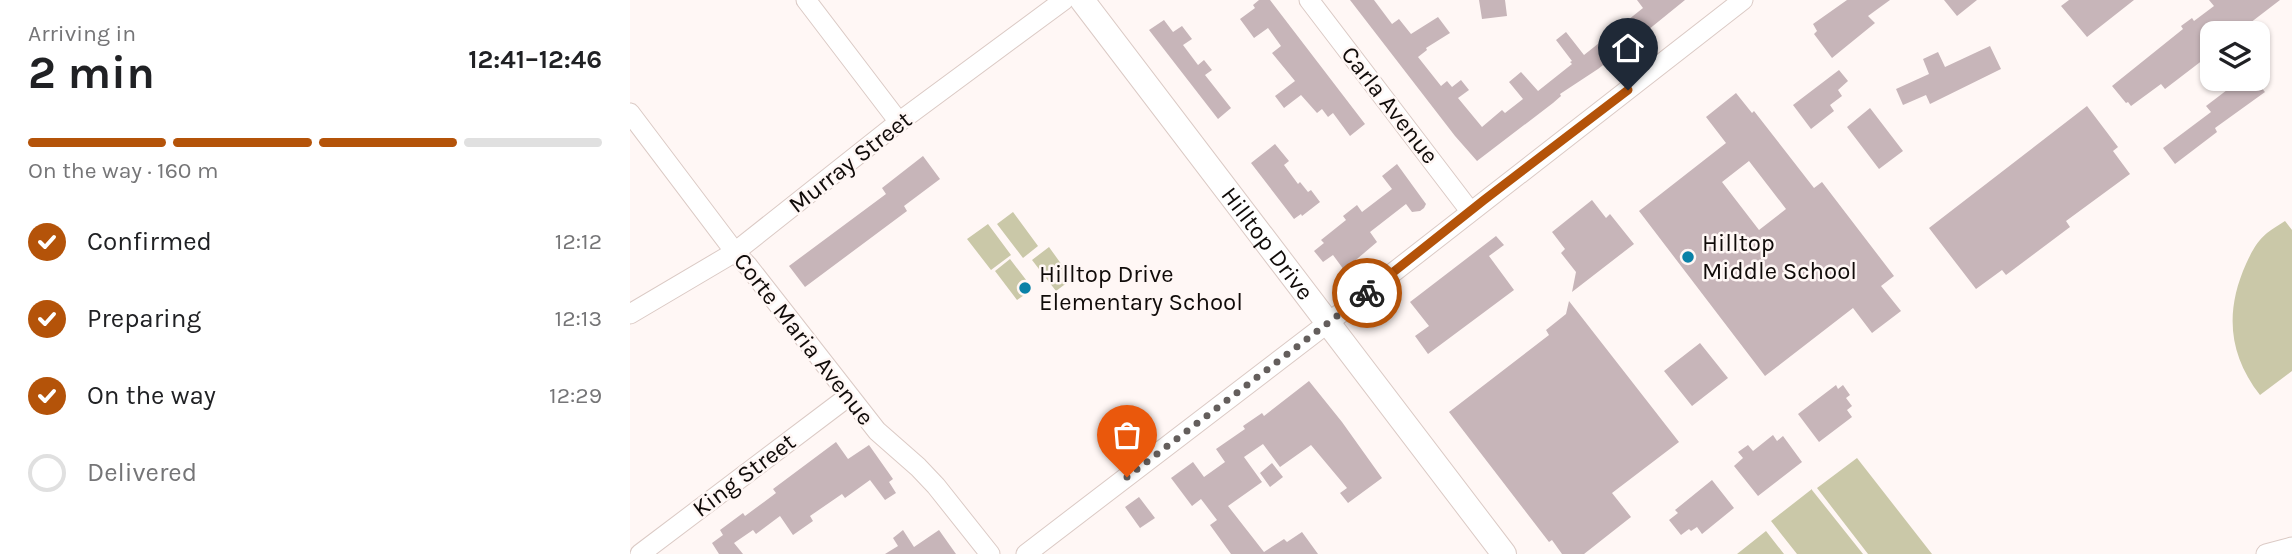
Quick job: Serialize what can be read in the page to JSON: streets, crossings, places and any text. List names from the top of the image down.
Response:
{
  "streets": {
    "main road": ["Hilltop Drive"],
    "street": [
      "Carla Avenue",
      "Murray Street",
      "Corte Maria Avenue",
      "King Street"
    ]
  },
  "crossings": [
    ["Murray Street", "Corte Maria Avenue"],
    ["Corte Maria Avenue", "King Street"]
  ],
  "places": ["Hilltop Middle School", "Hilltop Drive Elementary School"],
  "page": {
    "heading": ["2 min", "Arriving in", "12:41–12:46"],
    "bar": "On the way · 160 m",
    "list": [
      ["Confirmed", "12:12"],
      ["Preparing", "12:13"],
      ["On the way", "12:29"],
      "Delivered"
    ]
  }
}
